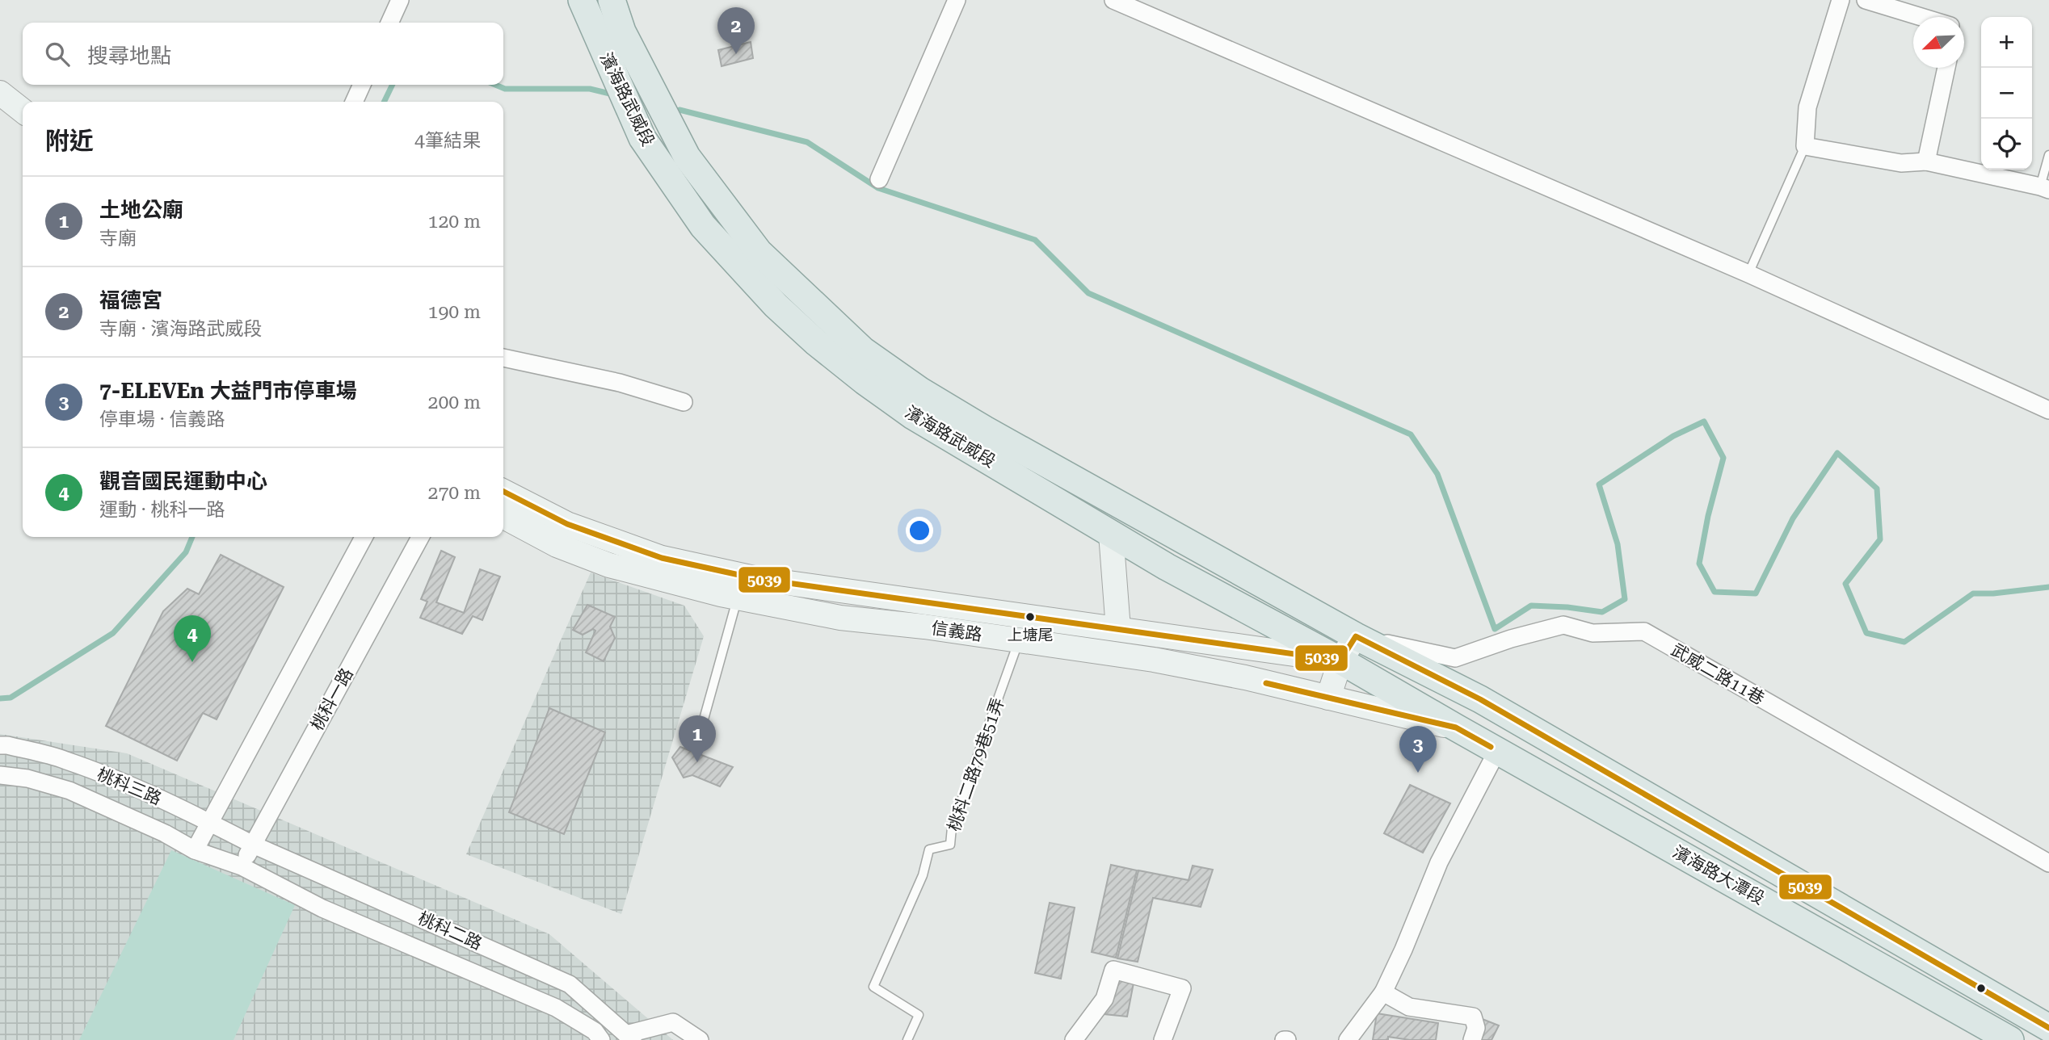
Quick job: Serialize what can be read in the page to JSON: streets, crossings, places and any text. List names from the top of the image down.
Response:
{
  "streets": {
    "main road": ["濱海路武威段", "信義路", "濱海路大潭段"],
    "street": [
      "武威二路11巷",
      "桃科一路",
      "桃科三路",
      "桃科二路"
    ],
    "lane": ["桃科二路79巷51弄"]
  },
  "crossings": [
    ["濱海路武威段", "信義路"],
    ["濱海路武威段", "武威二路11巷"],
    ["濱海路武威段", "濱海路大潭段"],
    ["信義路", "桃科二路79巷51弄"],
    ["信義路", "濱海路大潭段"],
    ["武威二路11巷", "濱海路大潭段"],
    ["桃科一路", "桃科三路"],
    ["桃科一路", "桃科二路"],
    ["桃科三路", "桃科二路"]
  ],
  "places": ["上塘尾"],
  "lines": ["transit line 5039"],
  "north": "bottom left",
  "page": {
    "pins": [
      "2",
      "4",
      "1",
      "3"
    ],
    "map_buttons": ["+", "−"],
    "search": "搜尋地點",
    "heading": ["附近", "4筆結果"],
    "list": [
      {
        "mark": "1",
        "name": "土地公廟",
        "note": "寺廟",
        "value": "120 m"
      },
      {
        "mark": "2",
        "name": "福德宮",
        "note": "寺廟 · 濱海路武威段",
        "value": "190 m"
      },
      {
        "mark": "3",
        "name": "7-ELEVEn 大益門市停車場",
        "note": "停車場 · 信義路",
        "value": "200 m"
      },
      {
        "mark": "4",
        "name": "觀音國民運動中心",
        "note": "運動 · 桃科一路",
        "value": "270 m"
      }
    ]
  }
}
